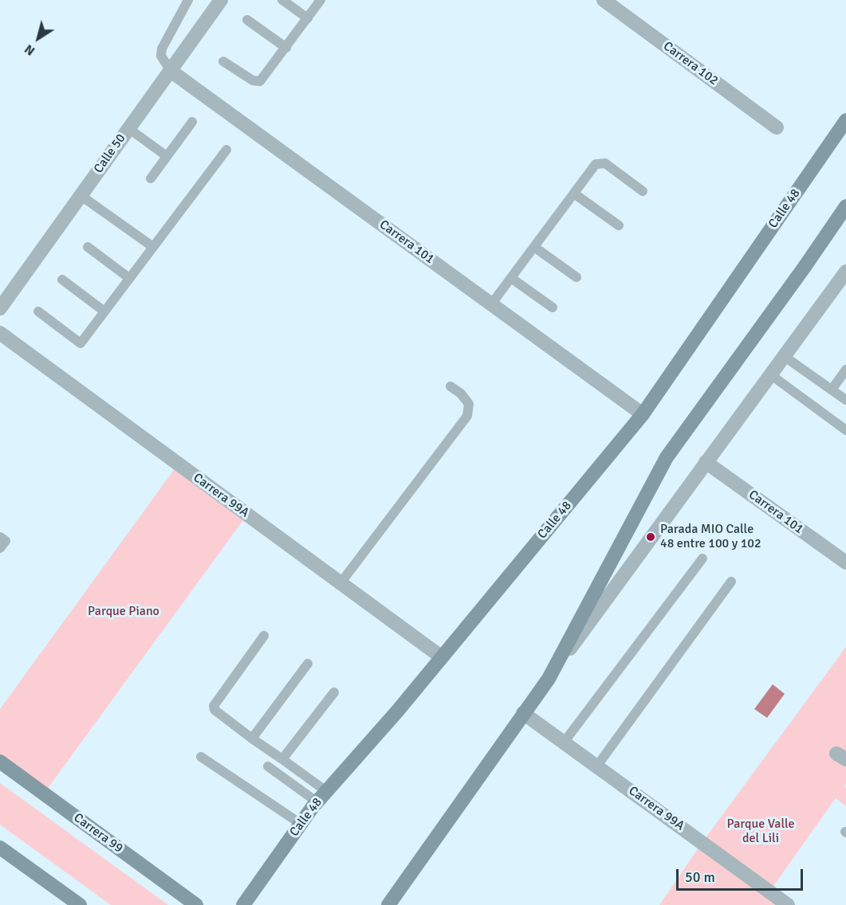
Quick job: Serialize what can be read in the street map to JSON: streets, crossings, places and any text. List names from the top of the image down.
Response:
{
  "streets": {
    "main road": ["Calle 48", "Carrera 99"],
    "street": [
      "Carrera 102",
      "Calle 50",
      "Carrera 101",
      "Carrera 99A"
    ]
  },
  "crossings": [
    ["Calle 50", "Carrera 101"],
    ["Calle 48", "Carrera 101"],
    ["Calle 48", "Carrera 99A"]
  ],
  "parks": ["Parque Piano", "Parque Valle del Lili"],
  "places": ["Parada MIO Calle 48 entre 100 y 102"],
  "scale_bar": "50 m",
  "north": "bottom left"
}
